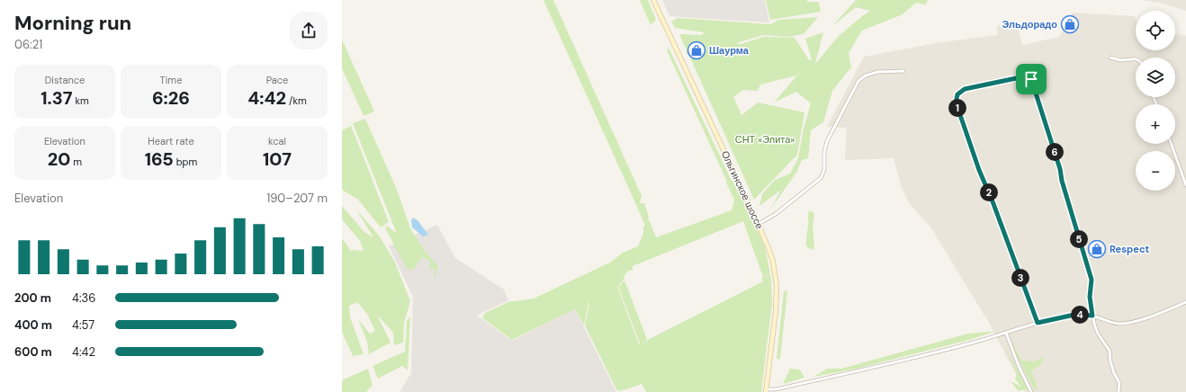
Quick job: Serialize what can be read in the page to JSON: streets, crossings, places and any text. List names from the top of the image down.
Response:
{
  "streets": {
    "main road": ["Ольгинское шоссе"]
  },
  "parks": ["СНТ «Элита»"],
  "places": {
    "shop": ["Эльдорадо", "Шаурма", "Respect"]
  },
  "page": {
    "heading": ["Morning run", "06:21"],
    "map_buttons": ["+", "−"],
    "stats": [
      ["Distance", "1.37 km"],
      ["Time", "6:26"],
      ["Pace", "4:42 /km"],
      ["Elevation", "20 m"],
      ["Heart rate", "165 bpm"],
      ["kcal", "107"]
    ],
    "pins": [
      "1",
      "6",
      "2",
      "5",
      "3",
      "4"
    ],
    "chart": ["Elevation", "190–207 m"],
    "list": [
      {
        "name": "200 m",
        "note": "4:36"
      },
      {
        "name": "400 m",
        "note": "4:57"
      },
      {
        "name": "600 m",
        "note": "4:42"
      }
    ]
  }
}
